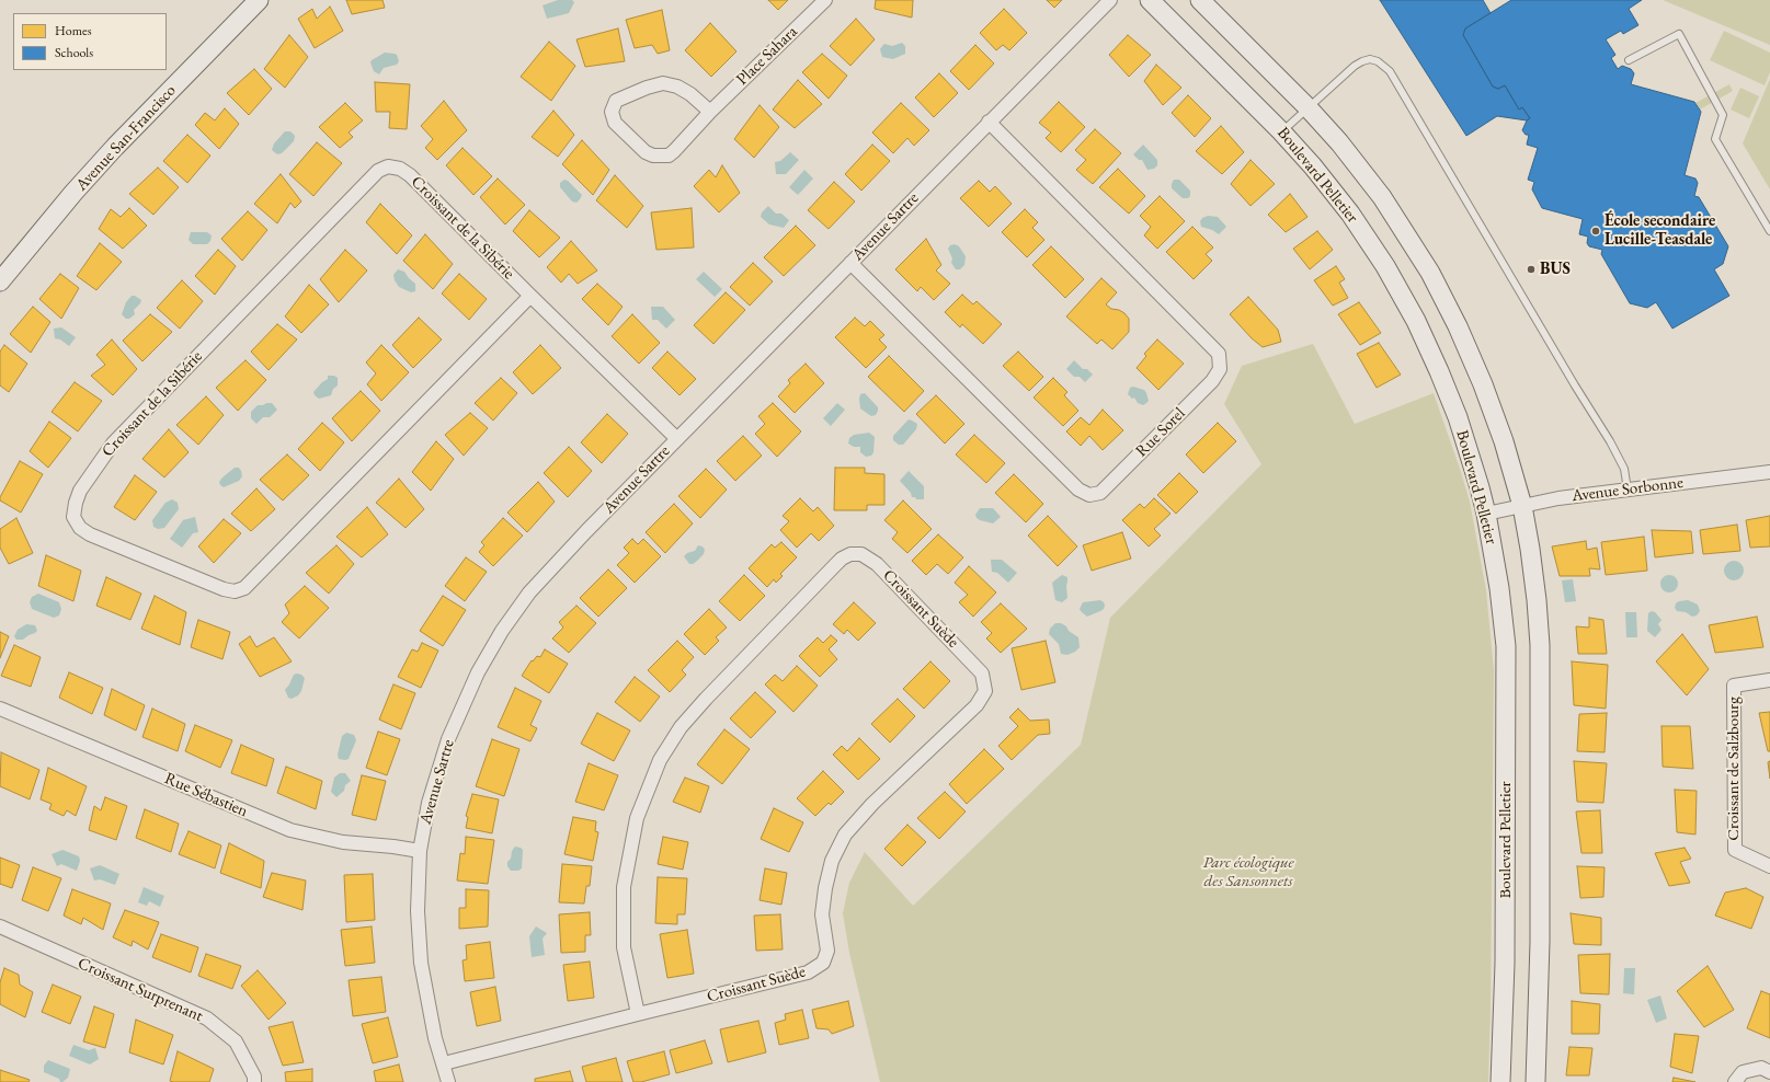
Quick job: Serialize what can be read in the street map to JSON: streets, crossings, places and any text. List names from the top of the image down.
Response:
{
  "streets": {
    "street": [
      "Place Sahara",
      "Avenue San-Francisco",
      "Boulevard Pelletier",
      "Avenue Sartre",
      "Croissant de la Sibérie",
      "Rue Sorel",
      "Avenue Sorbonne",
      "Croissant Suède",
      "Croissant de Salzbourg",
      "Rue Sébastien",
      "Croissant Surprenant"
    ]
  },
  "crossings": [
    ["Boulevard Pelletier", "Avenue Sorbonne"],
    ["Avenue Sartre", "Croissant de la Sibérie"],
    ["Avenue Sartre", "Rue Sorel"],
    ["Avenue Sartre", "Croissant Suède"],
    ["Avenue Sartre", "Rue Sébastien"]
  ],
  "parks": ["Parc écologique des Sansonnets"],
  "places": ["École secondaire Lucille-Teasdale", "BUS"],
  "legend": ["Homes", "Schools"]
}
